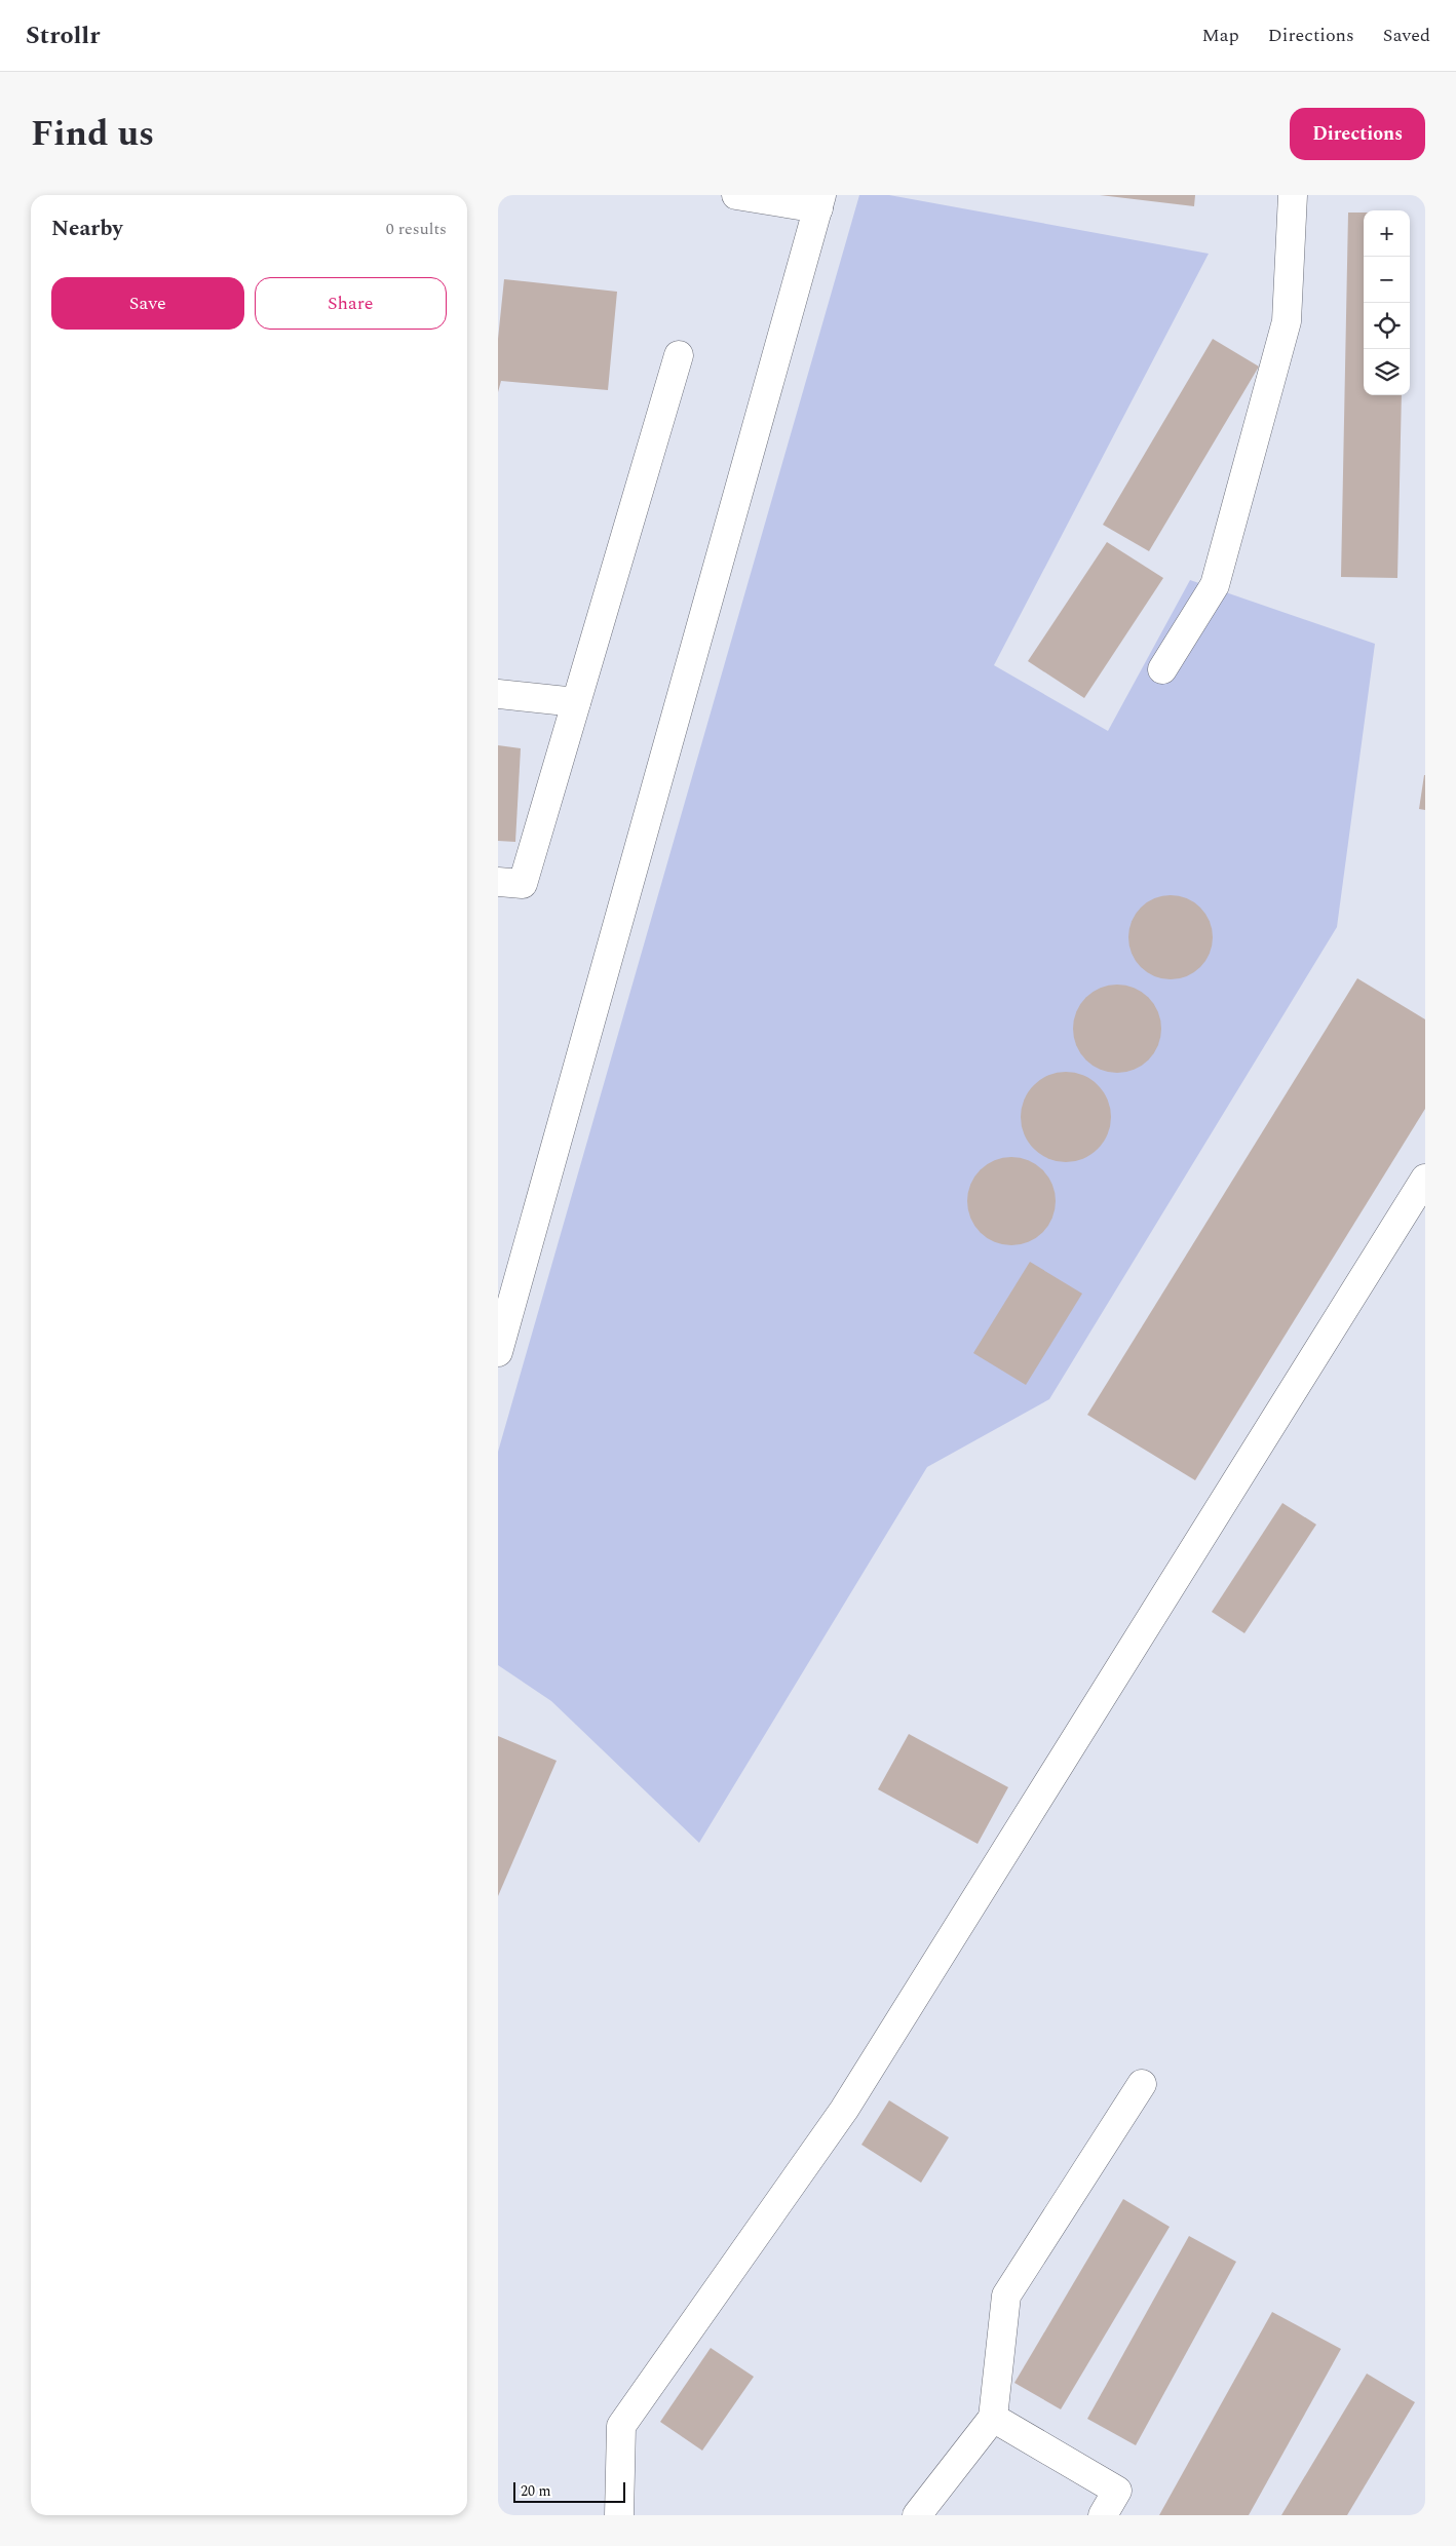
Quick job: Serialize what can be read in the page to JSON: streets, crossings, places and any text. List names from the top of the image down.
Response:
{
  "scale_bar": "20 m",
  "page": {
    "header": "Strollr",
    "nav": ["Map", "Directions", "Saved"],
    "title": "Find us",
    "buttons": [
      "Directions",
      ["Save", "Share"]
    ],
    "heading": ["Nearby", "0 results"],
    "map_buttons": ["+", "−"],
    "scale": "20 m"
  }
}
